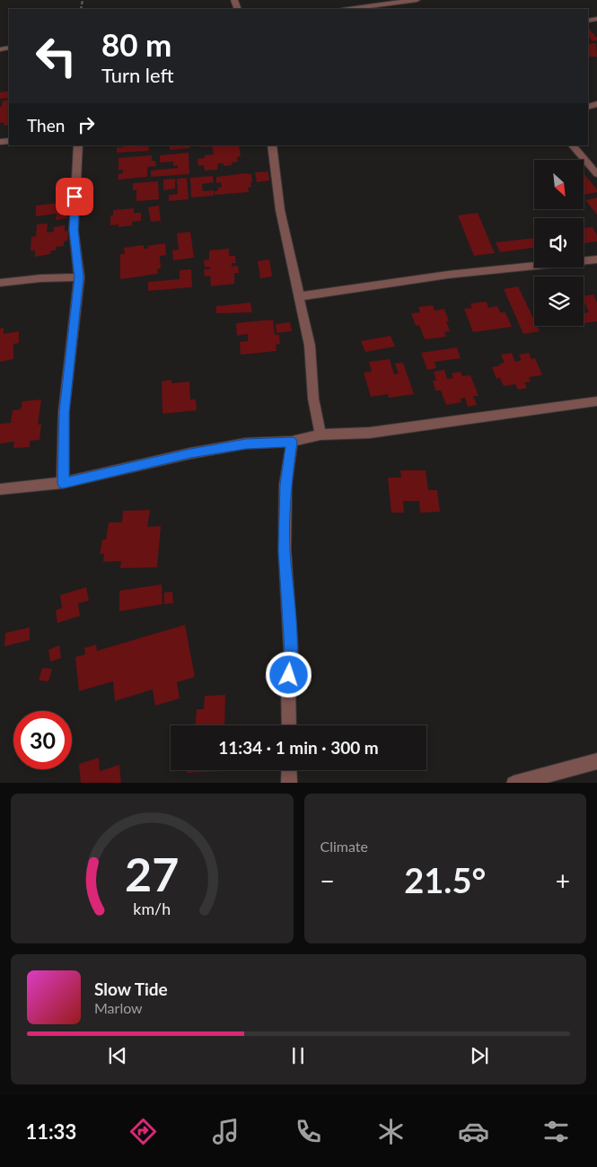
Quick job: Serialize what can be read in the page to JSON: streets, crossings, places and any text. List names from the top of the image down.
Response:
{
  "north": "bottom right",
  "page": {
    "turn": ["80 m", "Turn left"],
    "then": "Then",
    "limit": "30",
    "trip": "11:34 · 1 min · 300 m",
    "tile": "Climate",
    "heat": ["−", "21.5°", "+"],
    "song": ["Slow Tide", "Marlow"],
    "tabs": "11:33",
    "gauge": ["27", "km/h"]
  }
}
